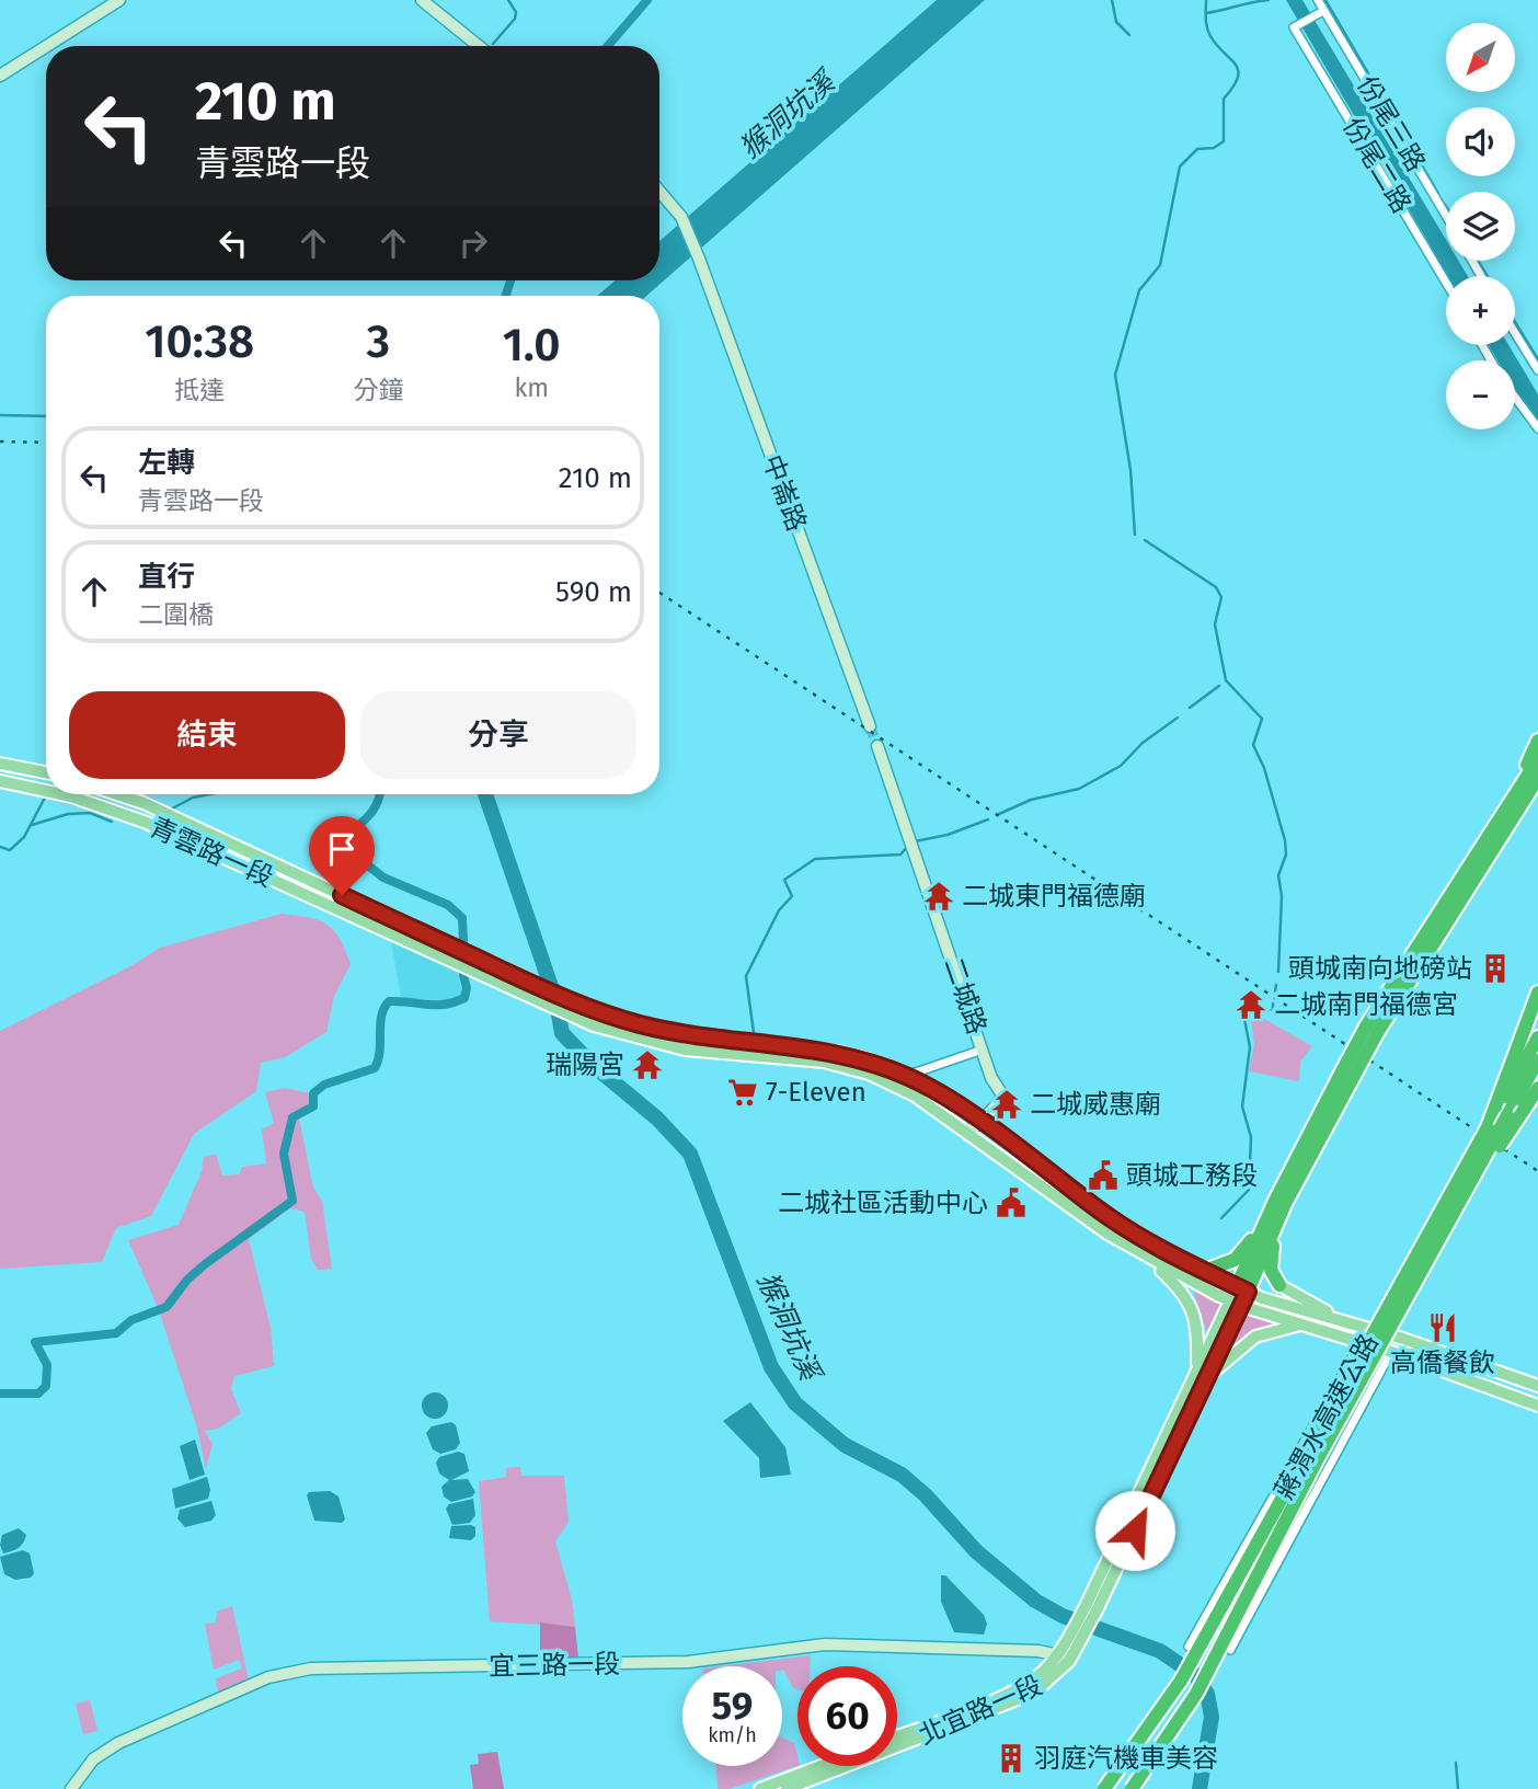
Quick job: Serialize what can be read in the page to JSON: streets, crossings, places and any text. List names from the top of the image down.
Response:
{
  "streets": {
    "highway": ["蔣渭水高速公路"],
    "main road": ["青雲路一段", "北宜路一段"],
    "street": [
      "份尾三路",
      "份尾二路",
      "中崙路",
      "二城路",
      "宜三路一段"
    ]
  },
  "crossings": [
    ["份尾三路", "份尾二路"],
    ["青雲路一段", "二城路"],
    ["宜三路一段", "北宜路一段"]
  ],
  "water": ["猴洞坑溪"],
  "places": {
    "temple": [
      "二城東門福德廟",
      "二城南門福德宮",
      "瑞陽宮",
      "二城威惠廟"
    ],
    "building": ["頭城南向地磅站", "羽庭汽機車美容"],
    "supermarket": ["7-Eleven"],
    "public building": ["頭城工務段", "二城社區活動中心"],
    "restaurant": ["高僑餐飲"]
  },
  "north": "bottom left",
  "page": {
    "map_buttons": ["+", "−"],
    "turn": ["210 m", "青雲路一段"],
    "eta": [
      "10:38",
      "抵達",
      "3",
      "分鐘",
      "1.0",
      "km"
    ],
    "list": [
      {
        "name": "左轉",
        "note": "青雲路一段",
        "value": "210 m"
      },
      {
        "name": "直行",
        "note": "二圍橋",
        "value": "590 m"
      }
    ],
    "buttons": ["結束", "分享"],
    "speed": "59 km/h",
    "limit": "60"
  }
}
